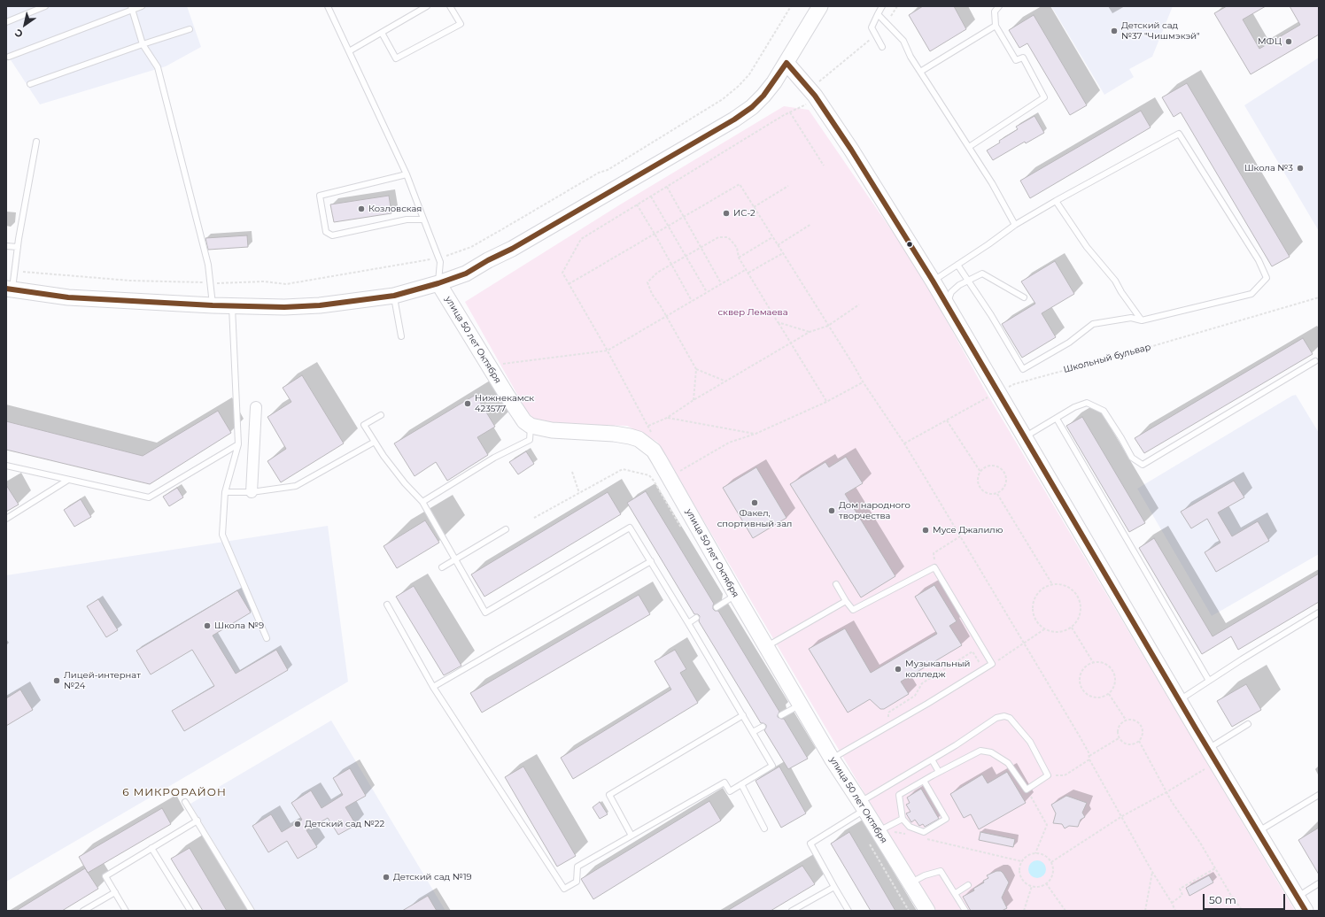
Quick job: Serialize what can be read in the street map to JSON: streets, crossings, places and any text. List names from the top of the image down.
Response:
{
  "streets": {
    "street": ["улица 50 лет Октября"],
    "path": ["Школьный бульвар"]
  },
  "districts": ["6 МИКРОРАЙОН"],
  "parks": ["сквер Лемаева"],
  "places": [
    "Детский сад №37 \"Чишмэкэй\"",
    "МФЦ",
    "Школа №3",
    "Козловская",
    "ИС-2",
    "Нижнекамск 423577",
    "Факел, спортивный зал",
    "Дом народного творчества",
    "Мусе Джалилю",
    "Школа №9",
    "Музыкальный колледж",
    "Лицей-интернат №24",
    "Детский сад №22",
    "Детский сад №19"
  ],
  "scale_bar": "50 m",
  "north": "bottom left"
}
